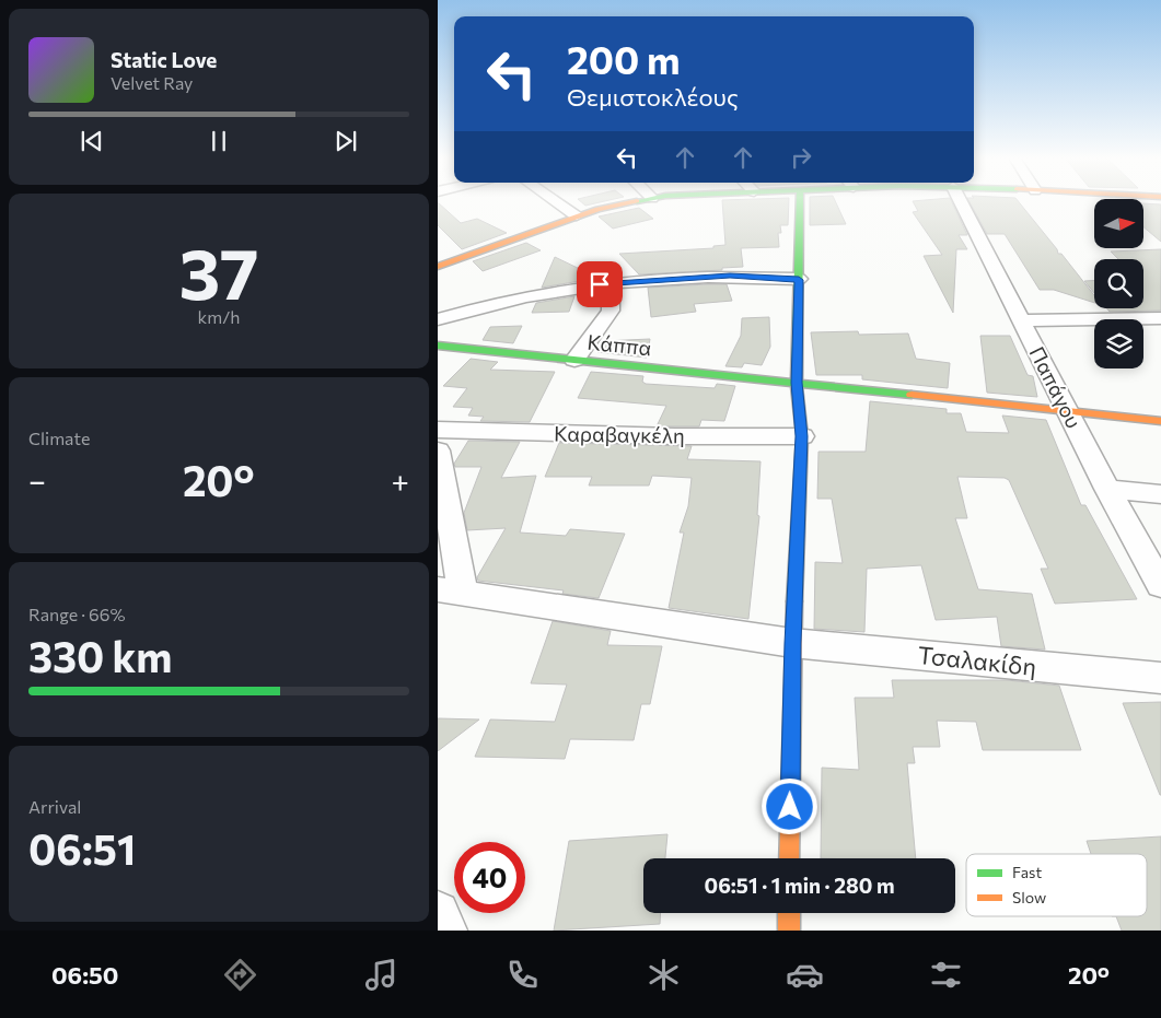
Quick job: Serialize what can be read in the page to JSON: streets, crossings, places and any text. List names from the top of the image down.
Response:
{
  "streets": {
    "street": [
      "Κάππα",
      "Παπάγου",
      "Καραβαγκέλη",
      "Τσαλακίδη"
    ]
  },
  "crossings": [
    ["Κάππα", "Παπάγου"]
  ],
  "legend": ["Fast", "Slow"],
  "north": "right",
  "page": {
    "turn": ["200 m", "Θεμιστοκλέους"],
    "song": ["Static Love", "Velvet Ray"],
    "tile": [
      ["37", "km/h"],
      "Climate",
      ["Range · 66%", "330 km"],
      ["Arrival", "06:51"]
    ],
    "heat": ["−", "20°", "+"],
    "limit": "40",
    "trip": "06:51 · 1 min · 280 m",
    "tabs": ["06:50", "20°"]
  }
}
